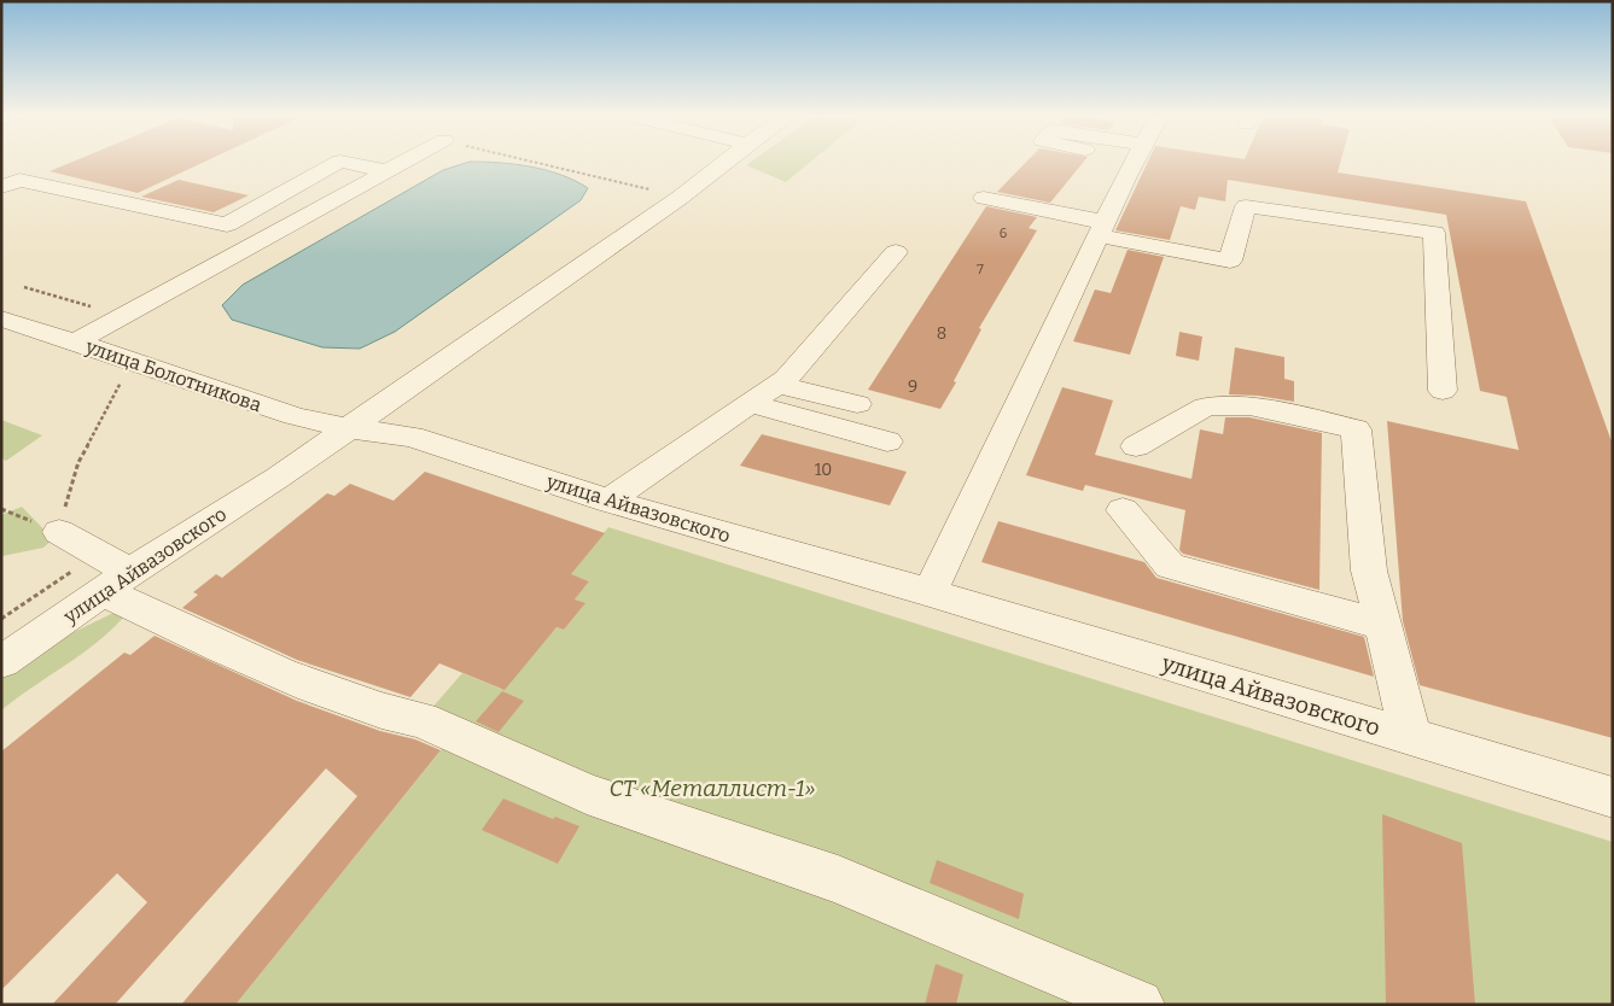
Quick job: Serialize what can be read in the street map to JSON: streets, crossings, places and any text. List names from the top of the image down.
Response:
{
  "streets": {
    "street": ["улица Болотникова", "улица Айвазовского"]
  },
  "crossings": [
    ["улица Болотникова", "улица Айвазовского"]
  ],
  "parks": ["СТ «Металлист-1»"],
  "house_numbers": [
    "6",
    "7",
    "8",
    "9",
    "10"
  ]
}
